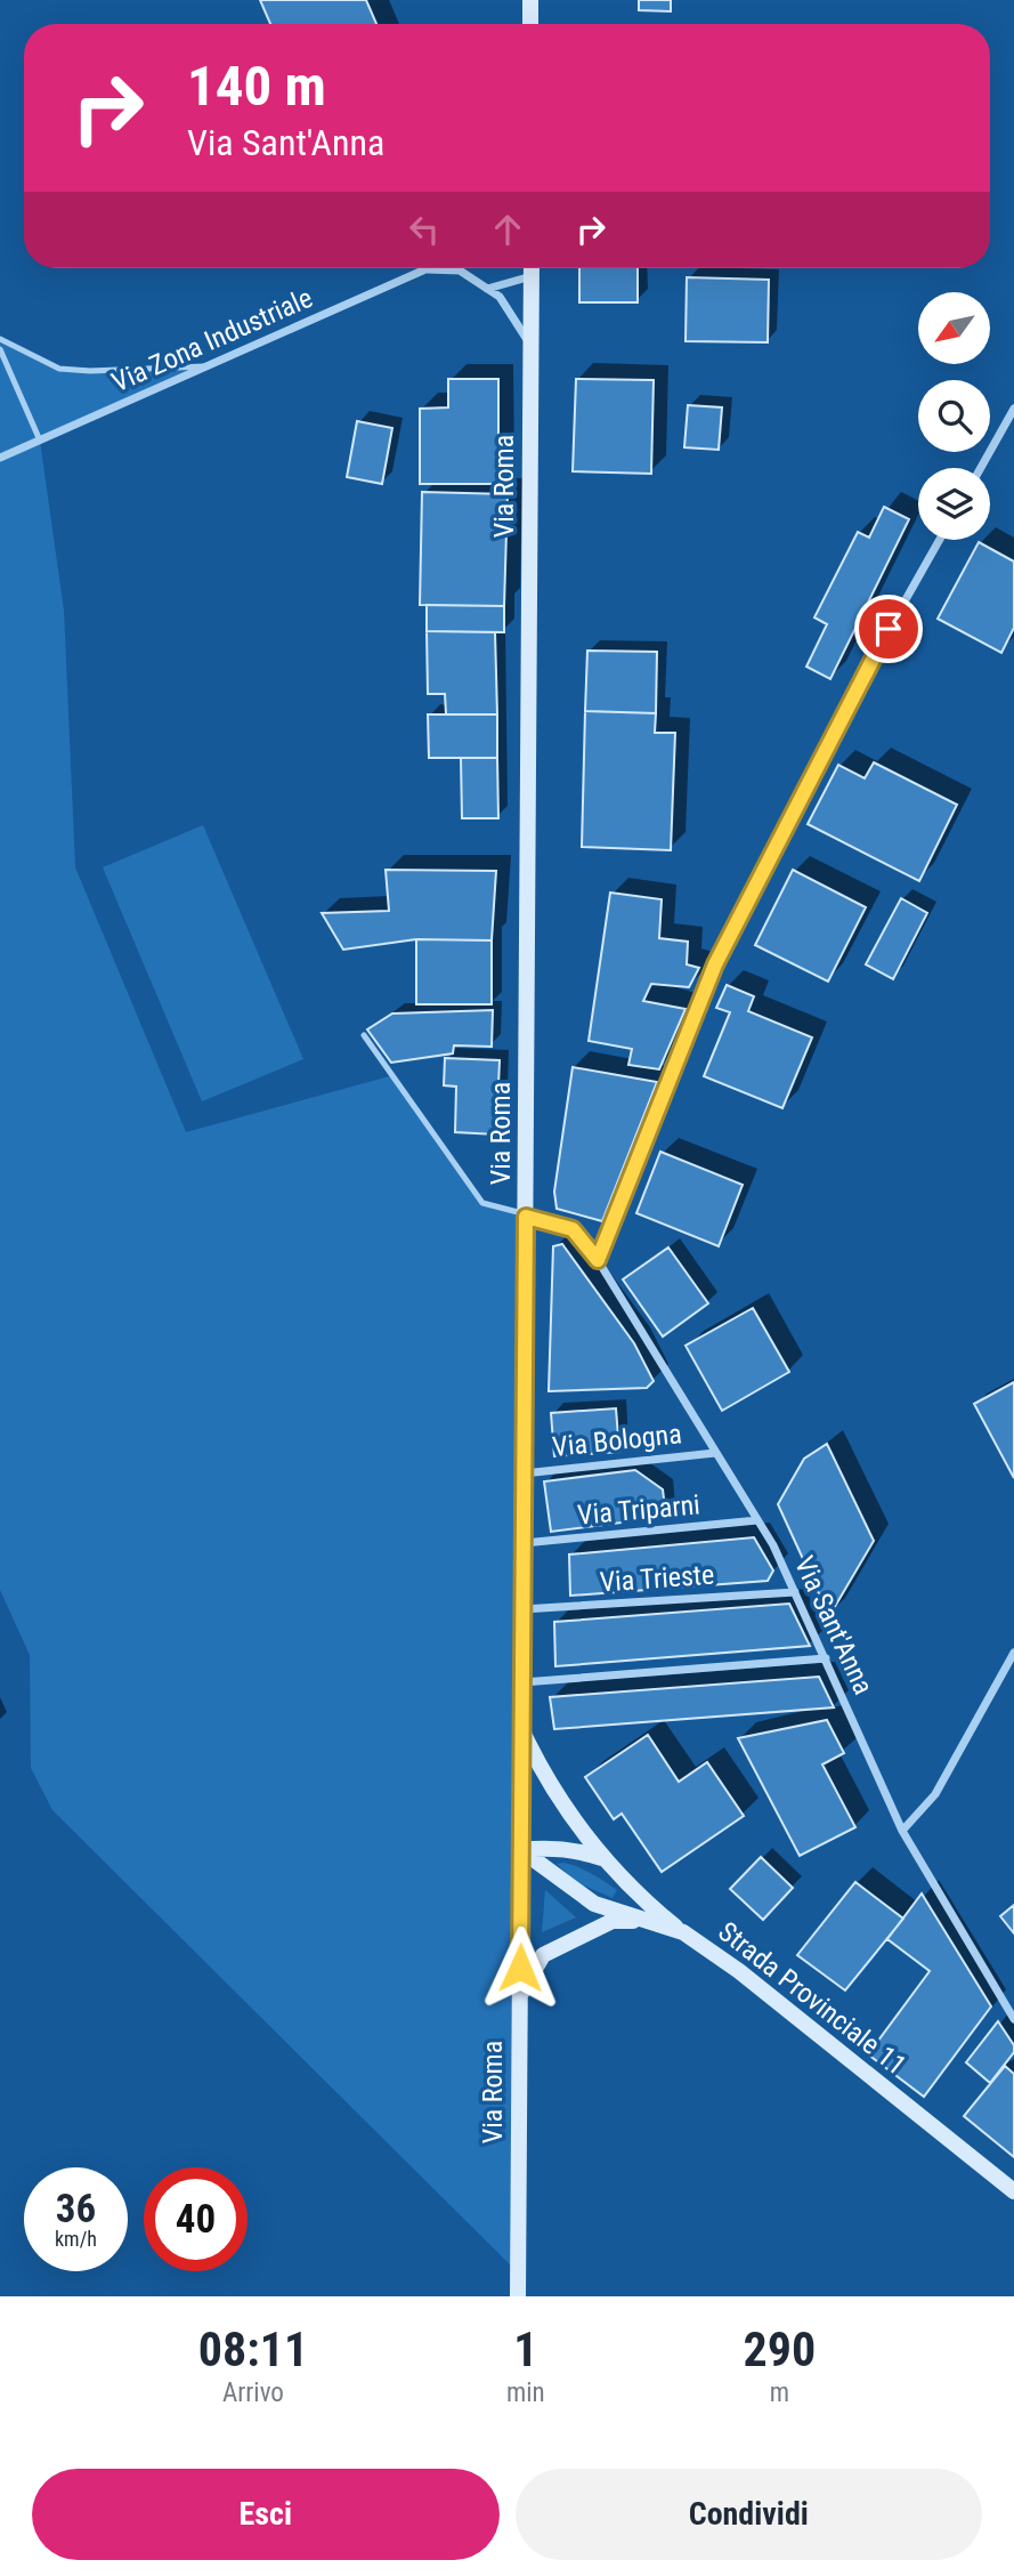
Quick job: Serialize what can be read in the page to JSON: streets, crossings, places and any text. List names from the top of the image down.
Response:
{
  "streets": {
    "street": [
      "Via Zona Industriale",
      "Via Roma",
      "Via Bologna",
      "Via Triparni",
      "Via Trieste",
      "Via Sant'Anna",
      "Strada Provinciale 11"
    ]
  },
  "crossings": [
    ["Via Roma", "Via Bologna"],
    ["Via Roma", "Via Triparni"],
    ["Via Roma", "Via Trieste"],
    ["Via Roma", "Via Sant'Anna"],
    ["Via Roma", "Strada Provinciale 11"],
    ["Via Bologna", "Via Sant'Anna"],
    ["Via Triparni", "Via Sant'Anna"],
    ["Via Trieste", "Via Sant'Anna"]
  ],
  "north": "bottom left",
  "page": {
    "turn": ["140 m", "Via Sant'Anna"],
    "speed": "36 km/h",
    "limit": "40",
    "eta": [
      "08:11",
      "Arrivo",
      "1",
      "min",
      "290",
      "m"
    ],
    "buttons": ["Esci", "Condividi"]
  }
}
